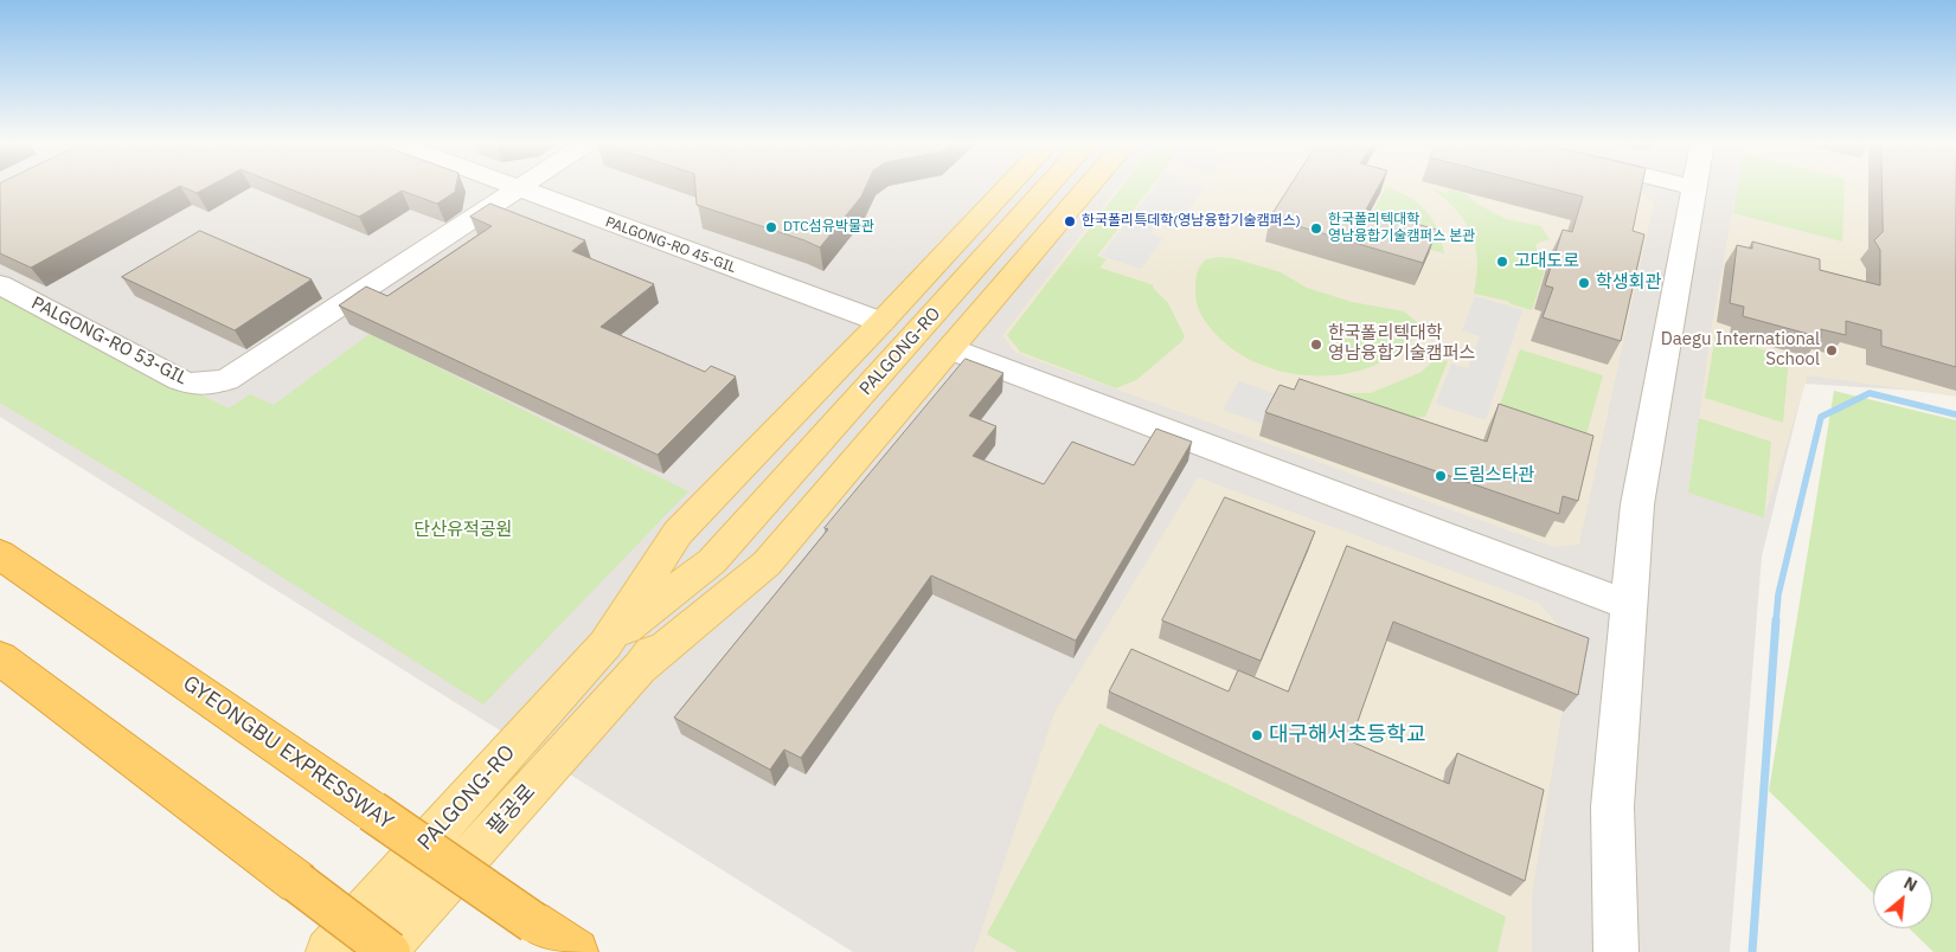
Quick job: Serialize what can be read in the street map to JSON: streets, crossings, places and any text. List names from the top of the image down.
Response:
{
  "streets": {
    "highway": ["GYEONGBU EXPRESSWAY"],
    "main road": ["PALGONG-RO", "팔공로"],
    "street": ["PALGONG-RO 45-GIL", "PALGONG-RO 53-GIL"]
  },
  "crossings": [
    ["PALGONG-RO 45-GIL", "PALGONG-RO 53-GIL"]
  ],
  "parks": ["단산유적공원"],
  "places": [
    "한국폴리특데학(영남융합기술캠퍼스)",
    "DTC섬유박물관",
    "한국폴리텍대학 영남융합기술캠퍼스 본관",
    "고대도로",
    "학생회관",
    "한국폴리텍대학 영남융합기술캠퍼스",
    "Daegu International School",
    "드림스타관",
    "대구해서초등학교"
  ],
  "north": "top right"
}
